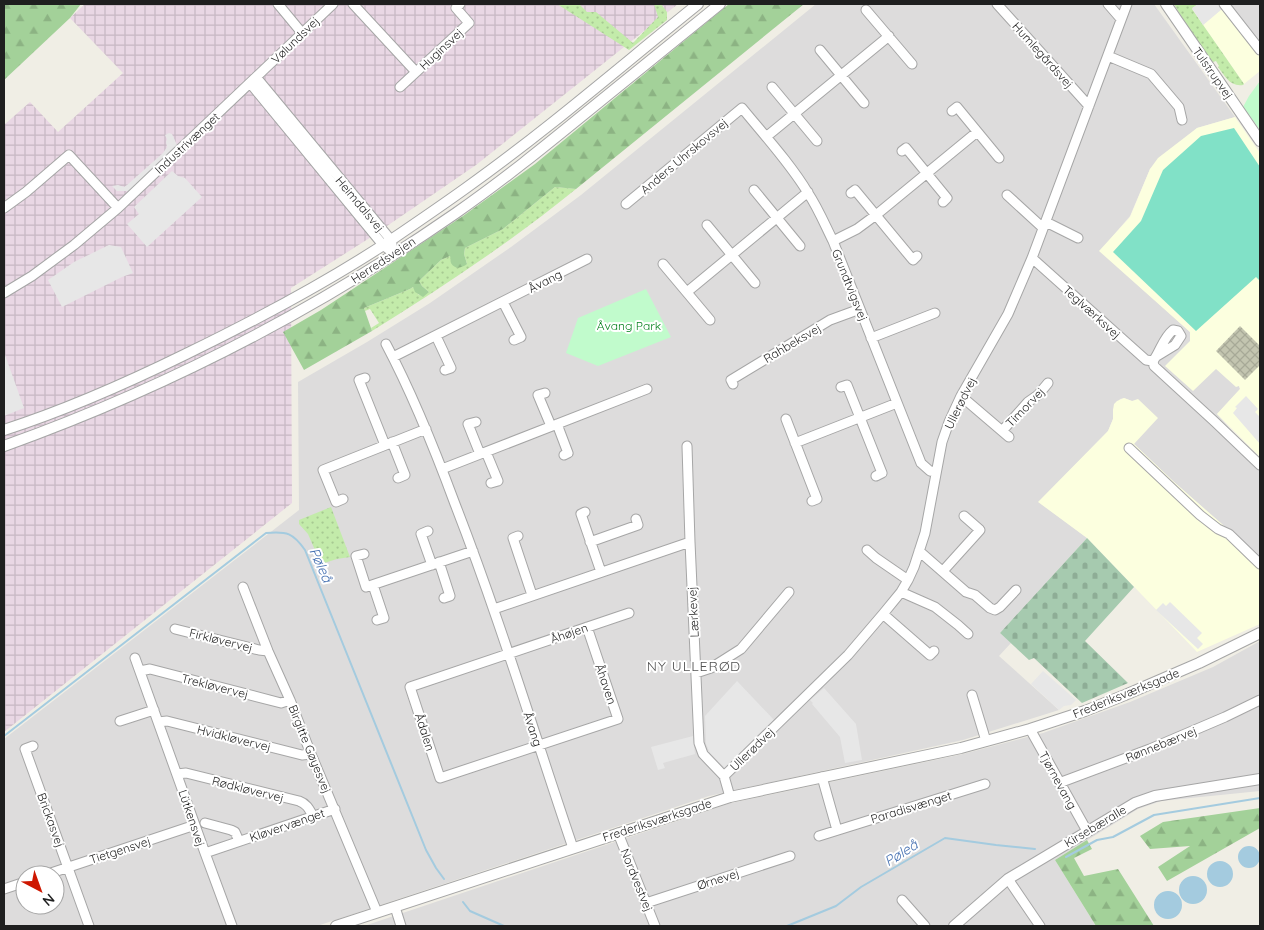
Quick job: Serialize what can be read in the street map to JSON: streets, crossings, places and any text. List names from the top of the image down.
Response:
{
  "streets": {
    "street": [
      "Vølundsvej",
      "Huginsvej",
      "Humlegårdsvej",
      "Tulstrupvej",
      "Industrivænget",
      "Anders Uhrskovsvej",
      "Heimdalsvej",
      "Herredsvejen",
      "Åvang",
      "Grundtvigsvej",
      "Teglværksvej",
      "Rahbeksvej",
      "Ullerødvej",
      "Timorvej",
      "Lærkevej",
      "Åhøjen",
      "Firkløvervej",
      "Åhaven",
      "Trekløvervej",
      "Frederiksværksgade",
      "Ådalen",
      "Hvidkløvervej",
      "Rønnebærvej",
      "Birgitte Gøyesvej",
      "Tjørnevang",
      "Rødkløvervej",
      "Paradisvænget",
      "Lütkensvej",
      "Brickasvej",
      "Kløvervænget",
      "Kirsebæralle",
      "Tietgensvej",
      "Ørnevej",
      "Nordvestvej"
    ]
  },
  "crossings": [
    ["Vølundsvej", "Industrivænget"],
    ["Vølundsvej", "Heimdalsvej"],
    ["Humlegårdsvej", "Ullerødvej"],
    ["Industrivænget", "Heimdalsvej"],
    ["Anders Uhrskovsvej", "Grundtvigsvej"],
    ["Heimdalsvej", "Herredsvejen"],
    ["Åvang", "Åhøjen"],
    ["Åvang", "Åhaven"],
    ["Åvang", "Frederiksværksgade"],
    ["Åvang", "Ådalen"],
    ["Grundtvigsvej", "Rahbeksvej"],
    ["Grundtvigsvej", "Ullerødvej"],
    ["Teglværksvej", "Ullerødvej"],
    ["Ullerødvej", "Timorvej"],
    ["Ullerødvej", "Lærkevej"],
    ["Lærkevej", "Frederiksværksgade"],
    ["Åhøjen", "Åhaven"],
    ["Åhøjen", "Ådalen"],
    ["Firkløvervej", "Birgitte Gøyesvej"],
    ["Åhaven", "Ådalen"],
    ["Trekløvervej", "Birgitte Gøyesvej"],
    ["Trekløvervej", "Lütkensvej"],
    ["Frederiksværksgade", "Birgitte Gøyesvej"],
    ["Frederiksværksgade", "Tjørnevang"],
    ["Frederiksværksgade", "Nordvestvej"],
    ["Hvidkløvervej", "Birgitte Gøyesvej"],
    ["Hvidkløvervej", "Lütkensvej"],
    ["Rønnebærvej", "Tjørnevang"],
    ["Birgitte Gøyesvej", "Kløvervænget"],
    ["Tjørnevang", "Kirsebæralle"],
    ["Rødkløvervej", "Lütkensvej"],
    ["Rødkløvervej", "Kløvervænget"],
    ["Lütkensvej", "Kløvervænget"],
    ["Lütkensvej", "Tietgensvej"],
    ["Brickasvej", "Tietgensvej"],
    ["Ørnevej", "Nordvestvej"]
  ],
  "districts": ["NY ULLERØD"],
  "water": ["Pøleå"],
  "parks": ["Åvang Park"],
  "north": "bottom right"
}
